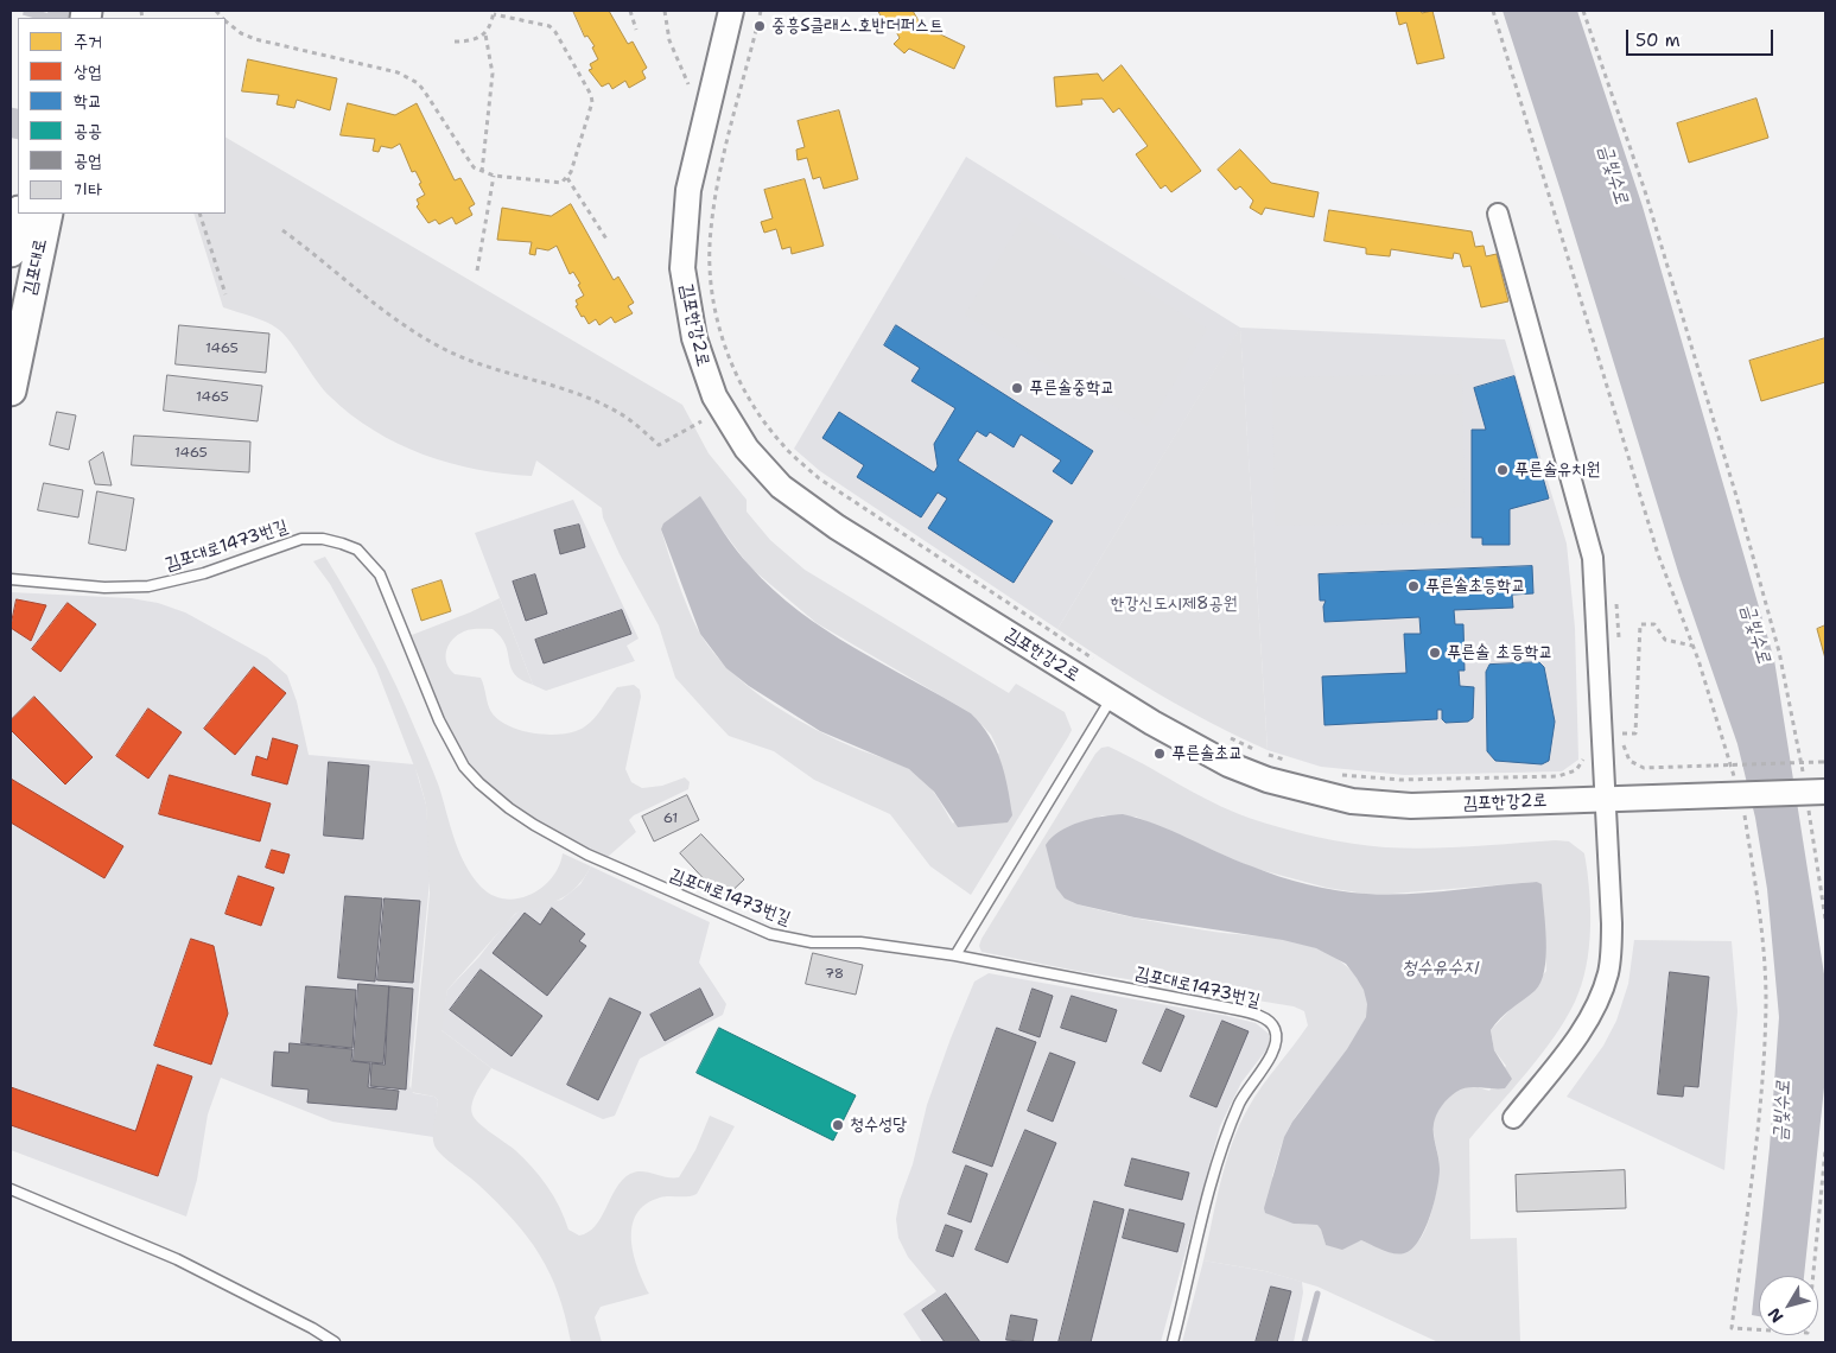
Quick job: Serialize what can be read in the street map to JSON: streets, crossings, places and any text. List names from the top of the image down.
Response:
{
  "streets": {
    "main road": ["김포대로"],
    "street": ["김포한강2로"],
    "lane": ["김포대로1473번길"]
  },
  "water": ["금빛수로", "청수유수지"],
  "parks": ["한강신도시제8공원"],
  "places": [
    "중흥S클래스.호반더퍼스트",
    "푸른솔중학교",
    "푸른솔유치원",
    "푸른솔초등학교",
    "푸른솔 초등학교",
    "푸른솔초교",
    "청수성당"
  ],
  "house_numbers": [
    "1465",
    "1465",
    "1465",
    "61",
    "78"
  ],
  "legend": [
    "주거",
    "상업",
    "학교",
    "공공",
    "공업",
    "기타"
  ],
  "scale_bar": "50 m",
  "north": "bottom left"
}
